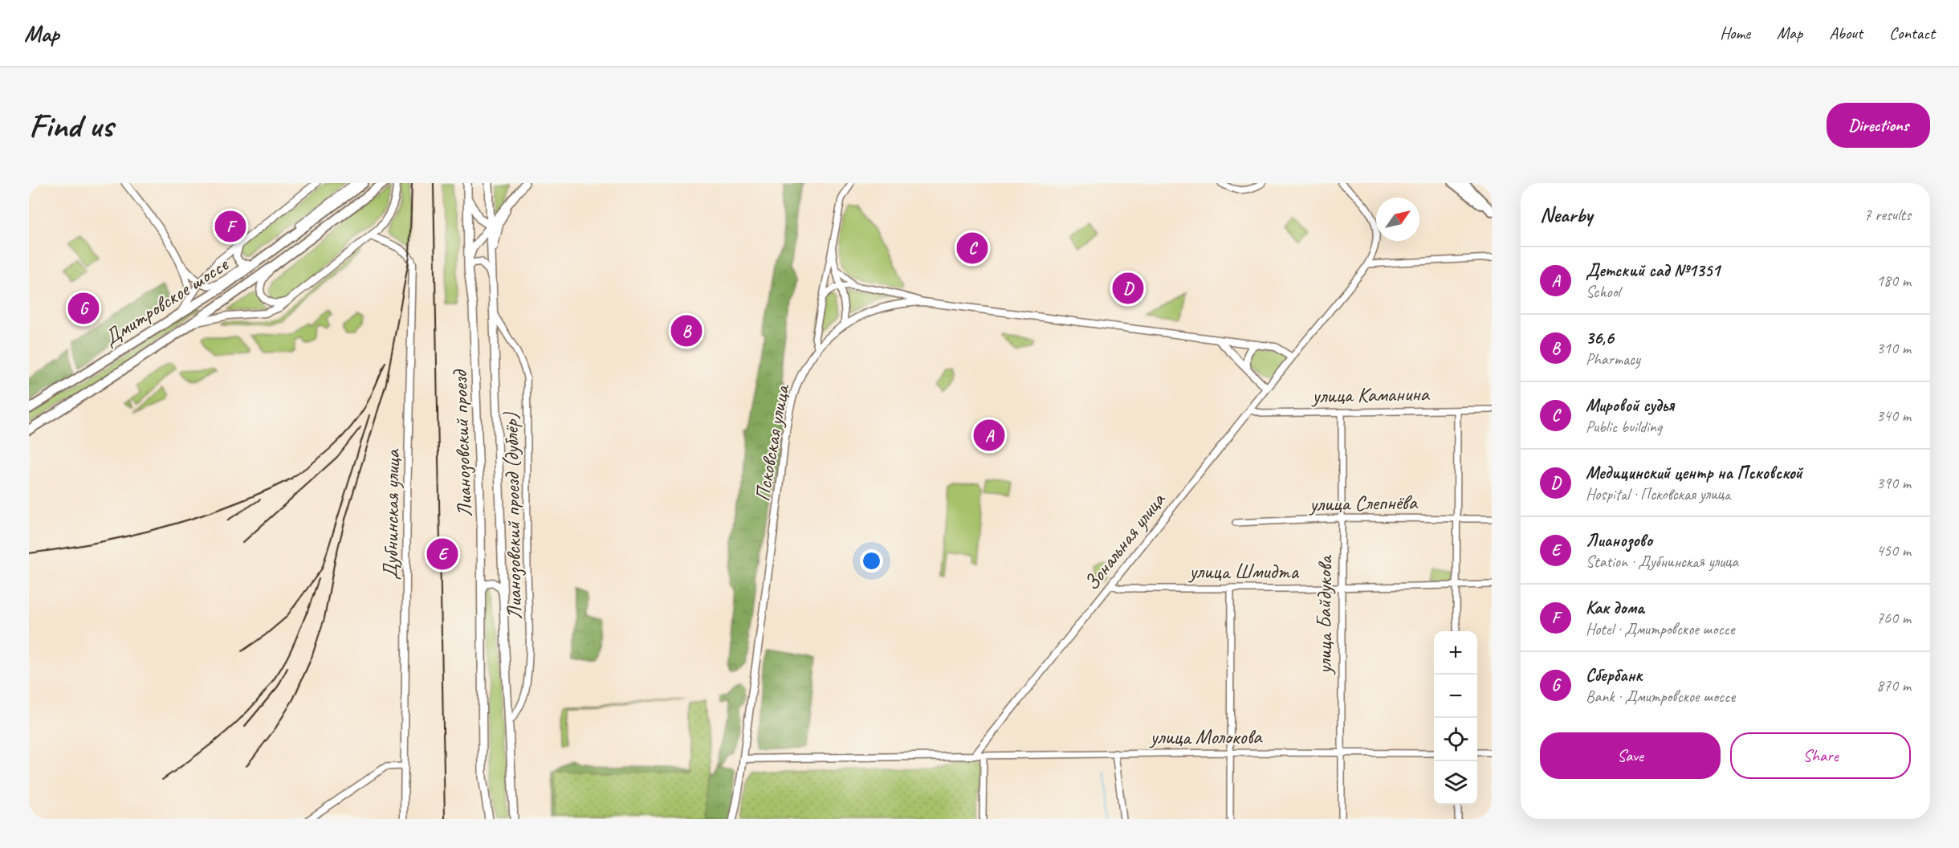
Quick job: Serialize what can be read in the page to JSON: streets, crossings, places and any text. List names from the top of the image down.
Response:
{
  "streets": {
    "main road": ["Дмитровское шоссе", "Лианозовский проезд"],
    "street": [
      "улица Каманина",
      "Псковская улица",
      "улица Слепнёва",
      "Дубнинская улица",
      "Лианозовский проезд (дублёр)",
      "Зональная улица",
      "улица Шмидта",
      "улица Байдукова",
      "улица Молокова"
    ]
  },
  "crossings": [
    ["Дмитровское шоссе", "Дубнинская улица"],
    ["улица Каманина", "Зональная улица"],
    ["улица Каманина", "улица Байдукова"],
    ["Псковская улица", "Зональная улица"],
    ["Лианозовский проезд", "Лианозовский проезд (дублёр)"],
    ["улица Слепнёва", "улица Байдукова"],
    ["Зональная улица", "улица Шмидта"],
    ["Зональная улица", "улица Молокова"],
    ["улица Шмидта", "улица Байдукова"],
    ["улица Байдукова", "улица Молокова"]
  ],
  "north": "top right",
  "page": {
    "header": "Map",
    "nav": [
      "Home",
      "Map",
      "About",
      "Contact"
    ],
    "buttons": [
      "Directions",
      ["Save", "Share"]
    ],
    "title": "Find us",
    "heading": ["Nearby", "7 results"],
    "pins": [
      "F",
      "C",
      "D",
      "G",
      "B",
      "A",
      "E"
    ],
    "list": [
      {
        "mark": "A",
        "name": "Детский сад №1351",
        "note": "School",
        "value": "180 m"
      },
      {
        "mark": "B",
        "name": "36,6",
        "note": "Pharmacy",
        "value": "310 m"
      },
      {
        "mark": "C",
        "name": "Мировой судья",
        "note": "Public building",
        "value": "340 m"
      },
      {
        "mark": "D",
        "name": "Медицинский центр на Псковской",
        "note": "Hospital · Псковская улица",
        "value": "390 m"
      },
      {
        "mark": "E",
        "name": "Лианозово",
        "note": "Station · Дубнинская улица",
        "value": "450 m"
      },
      {
        "mark": "F",
        "name": "Как дома",
        "note": "Hotel · Дмитровское шоссе",
        "value": "760 m"
      },
      {
        "mark": "G",
        "name": "Сбербанк",
        "note": "Bank · Дмитровское шоссе",
        "value": "870 m"
      }
    ],
    "map_buttons": ["+", "−"]
  }
}
